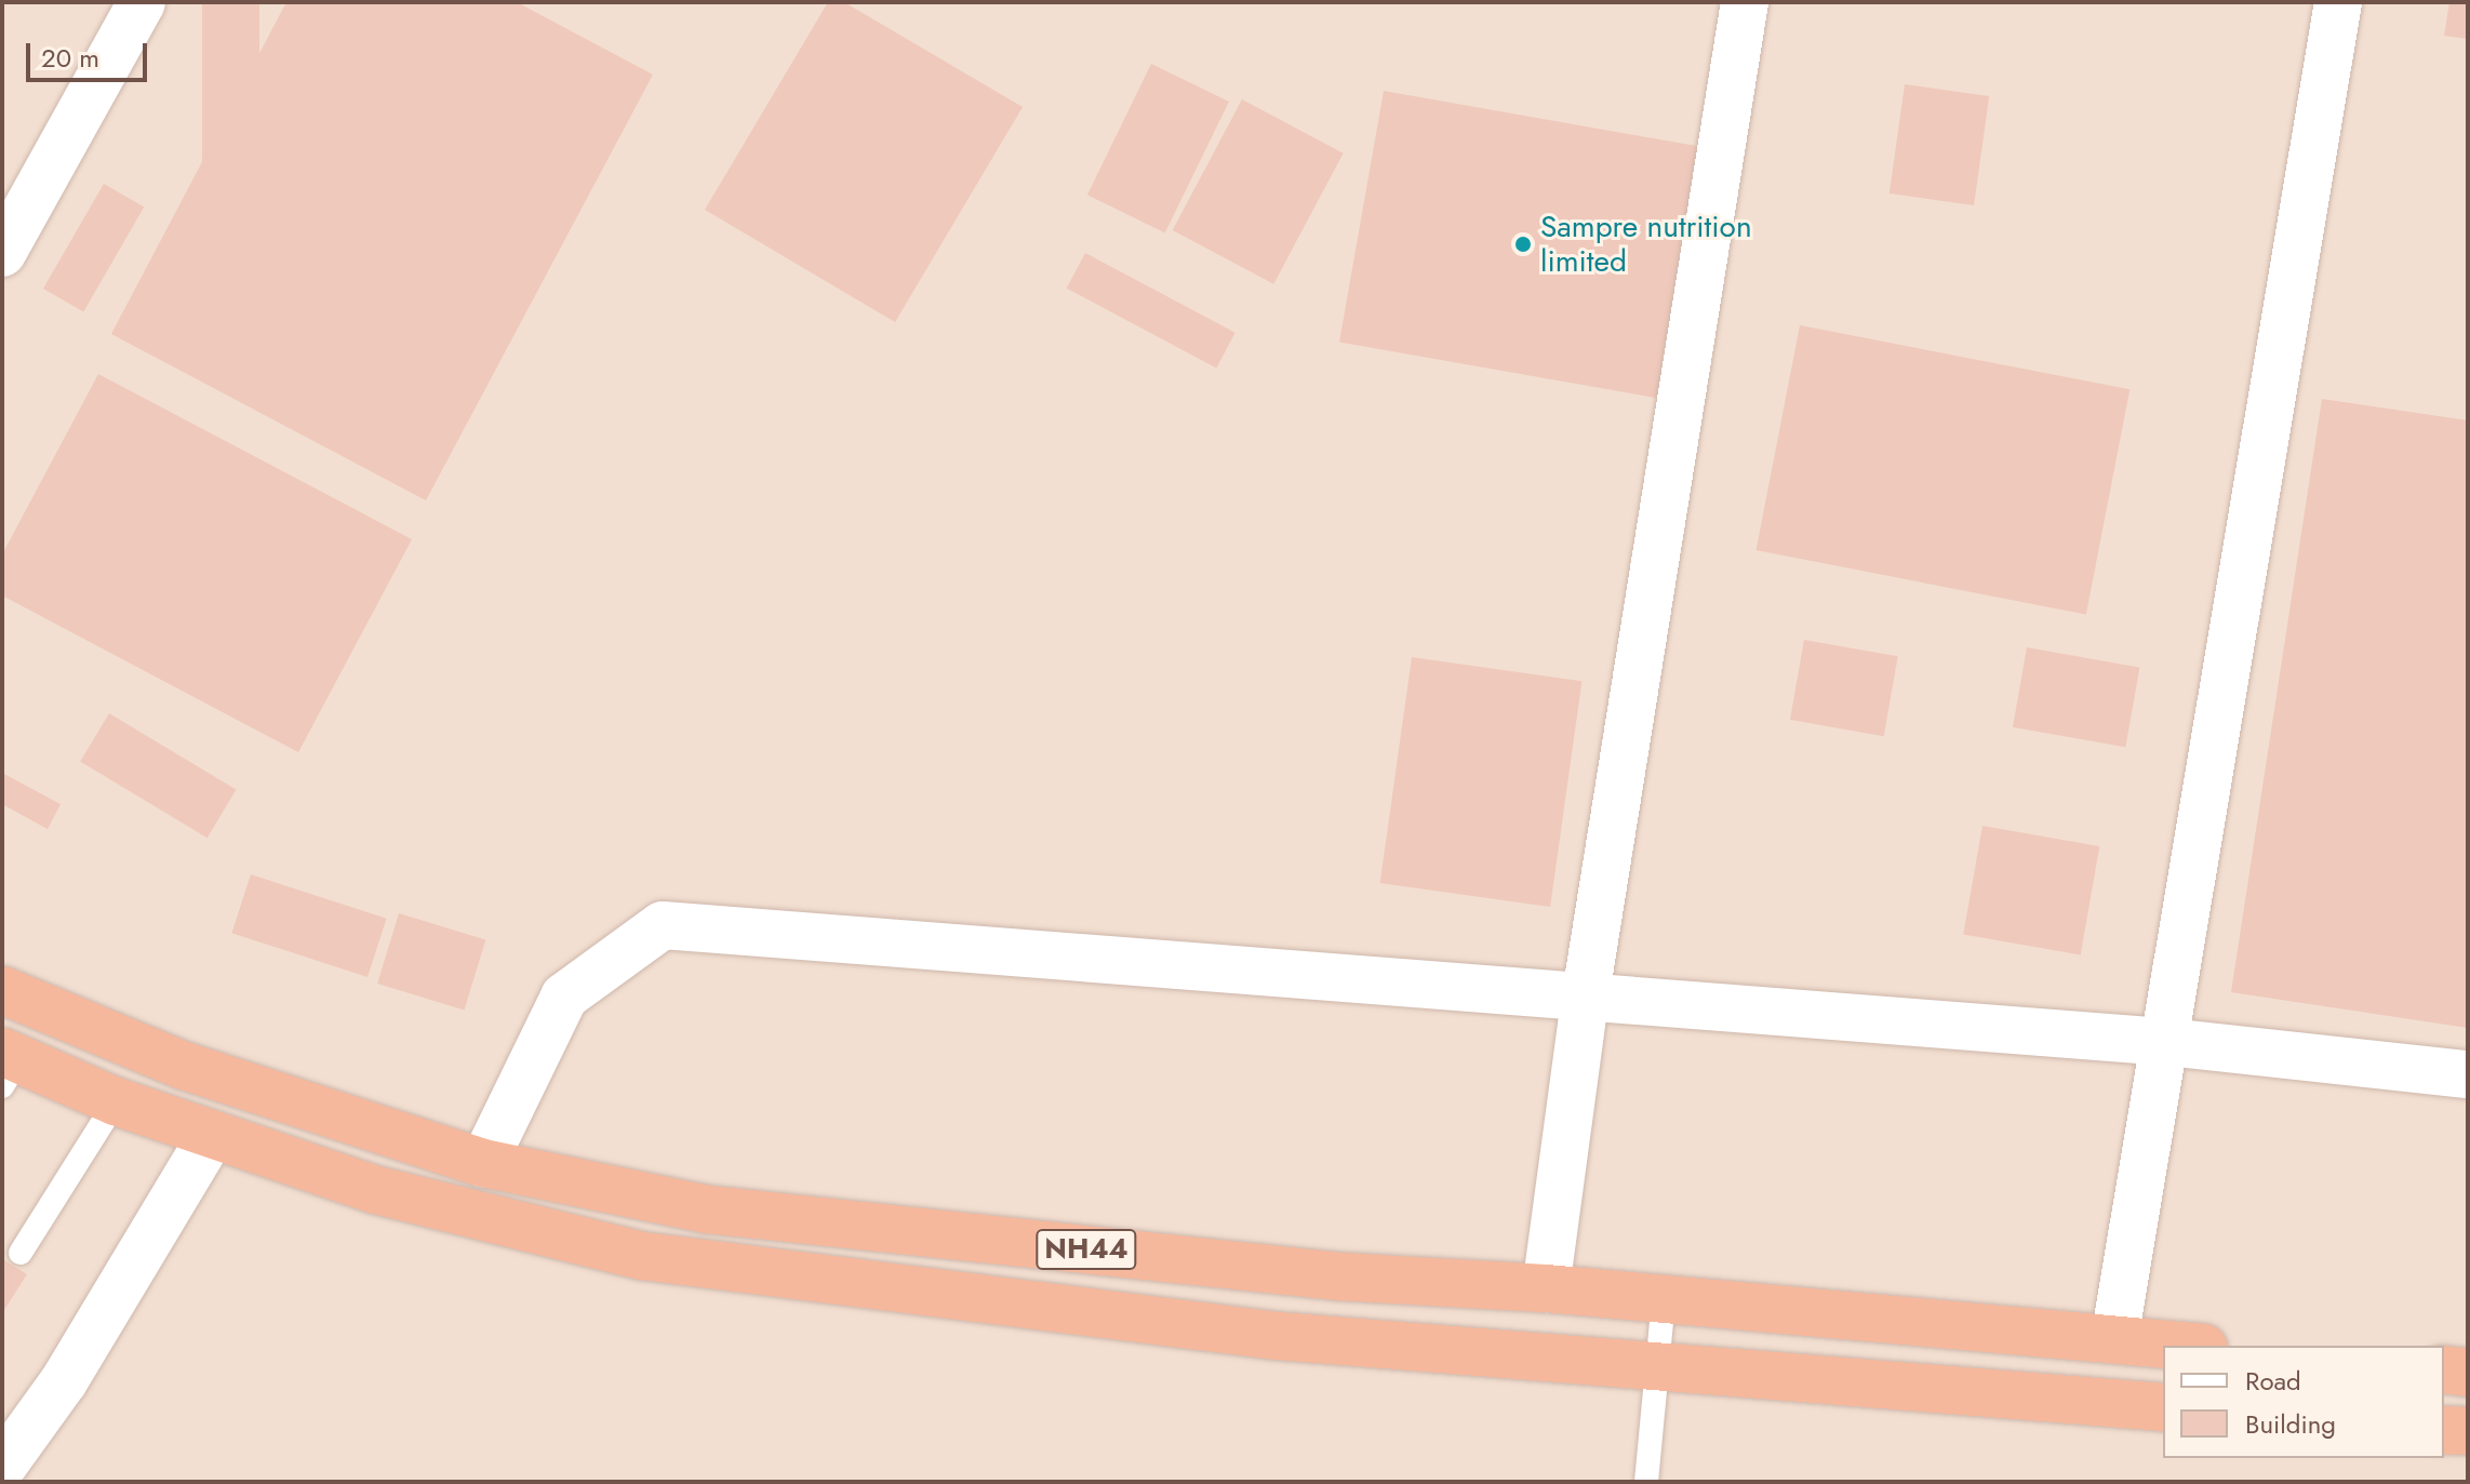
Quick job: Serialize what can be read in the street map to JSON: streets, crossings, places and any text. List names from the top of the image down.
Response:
{
  "streets": {
    "highway": ["NH44"]
  },
  "places": ["Sampre nutrition limited"],
  "legend": ["Road", "Building"],
  "scale_bar": "20 m"
}
